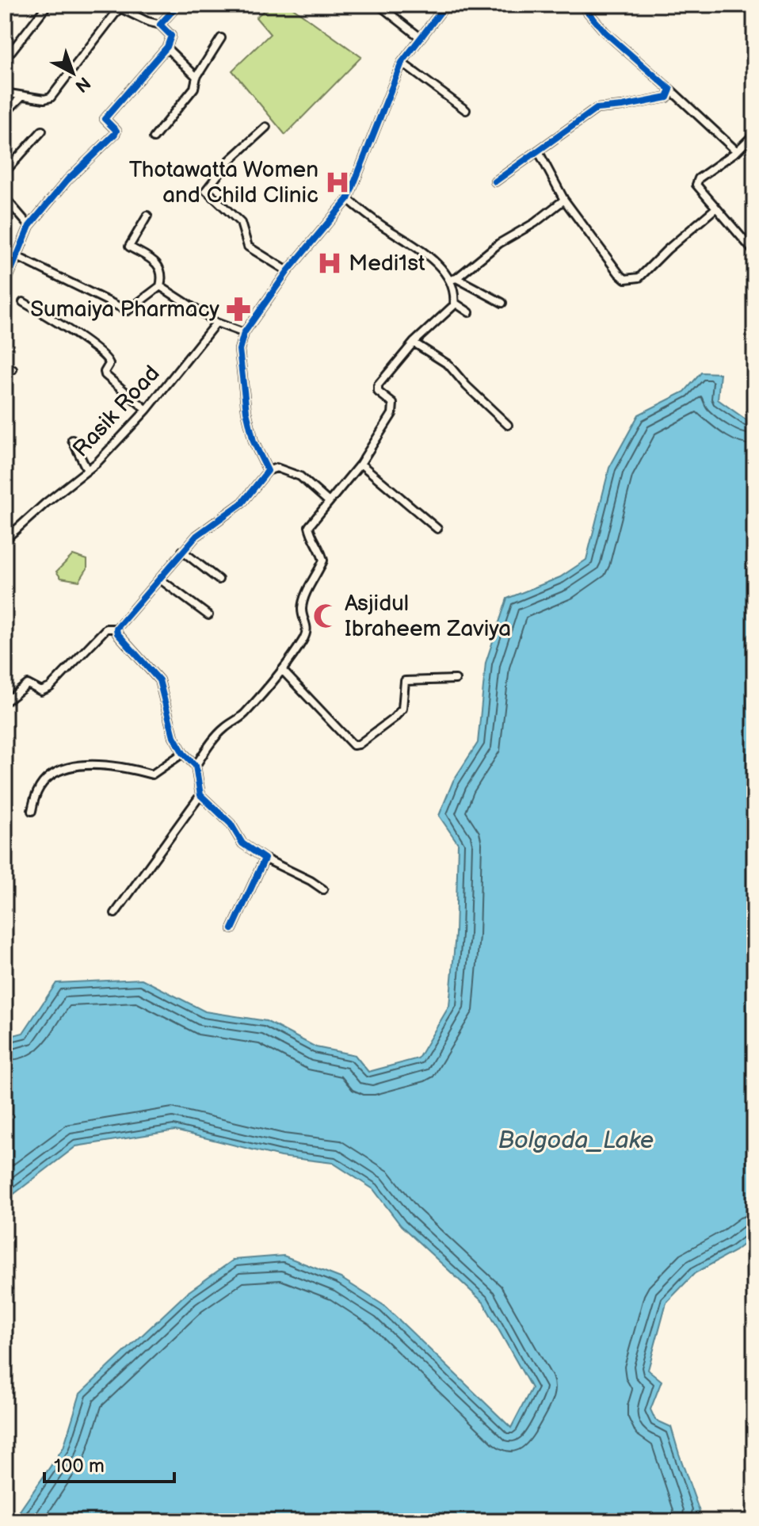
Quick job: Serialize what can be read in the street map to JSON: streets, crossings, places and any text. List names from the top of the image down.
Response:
{
  "streets": {
    "street": ["Rasik Road"]
  },
  "water": ["Bolgoda_Lake"],
  "places": {
    "hospital": ["Thotawatta Women and Child Clinic", "Medi1st"],
    "pharmacy": ["Sumaiya Pharmacy"],
    "mosque": ["Asjidul Ibraheem Zaviya"]
  },
  "scale_bar": "100 m",
  "north": "bottom right"
}
